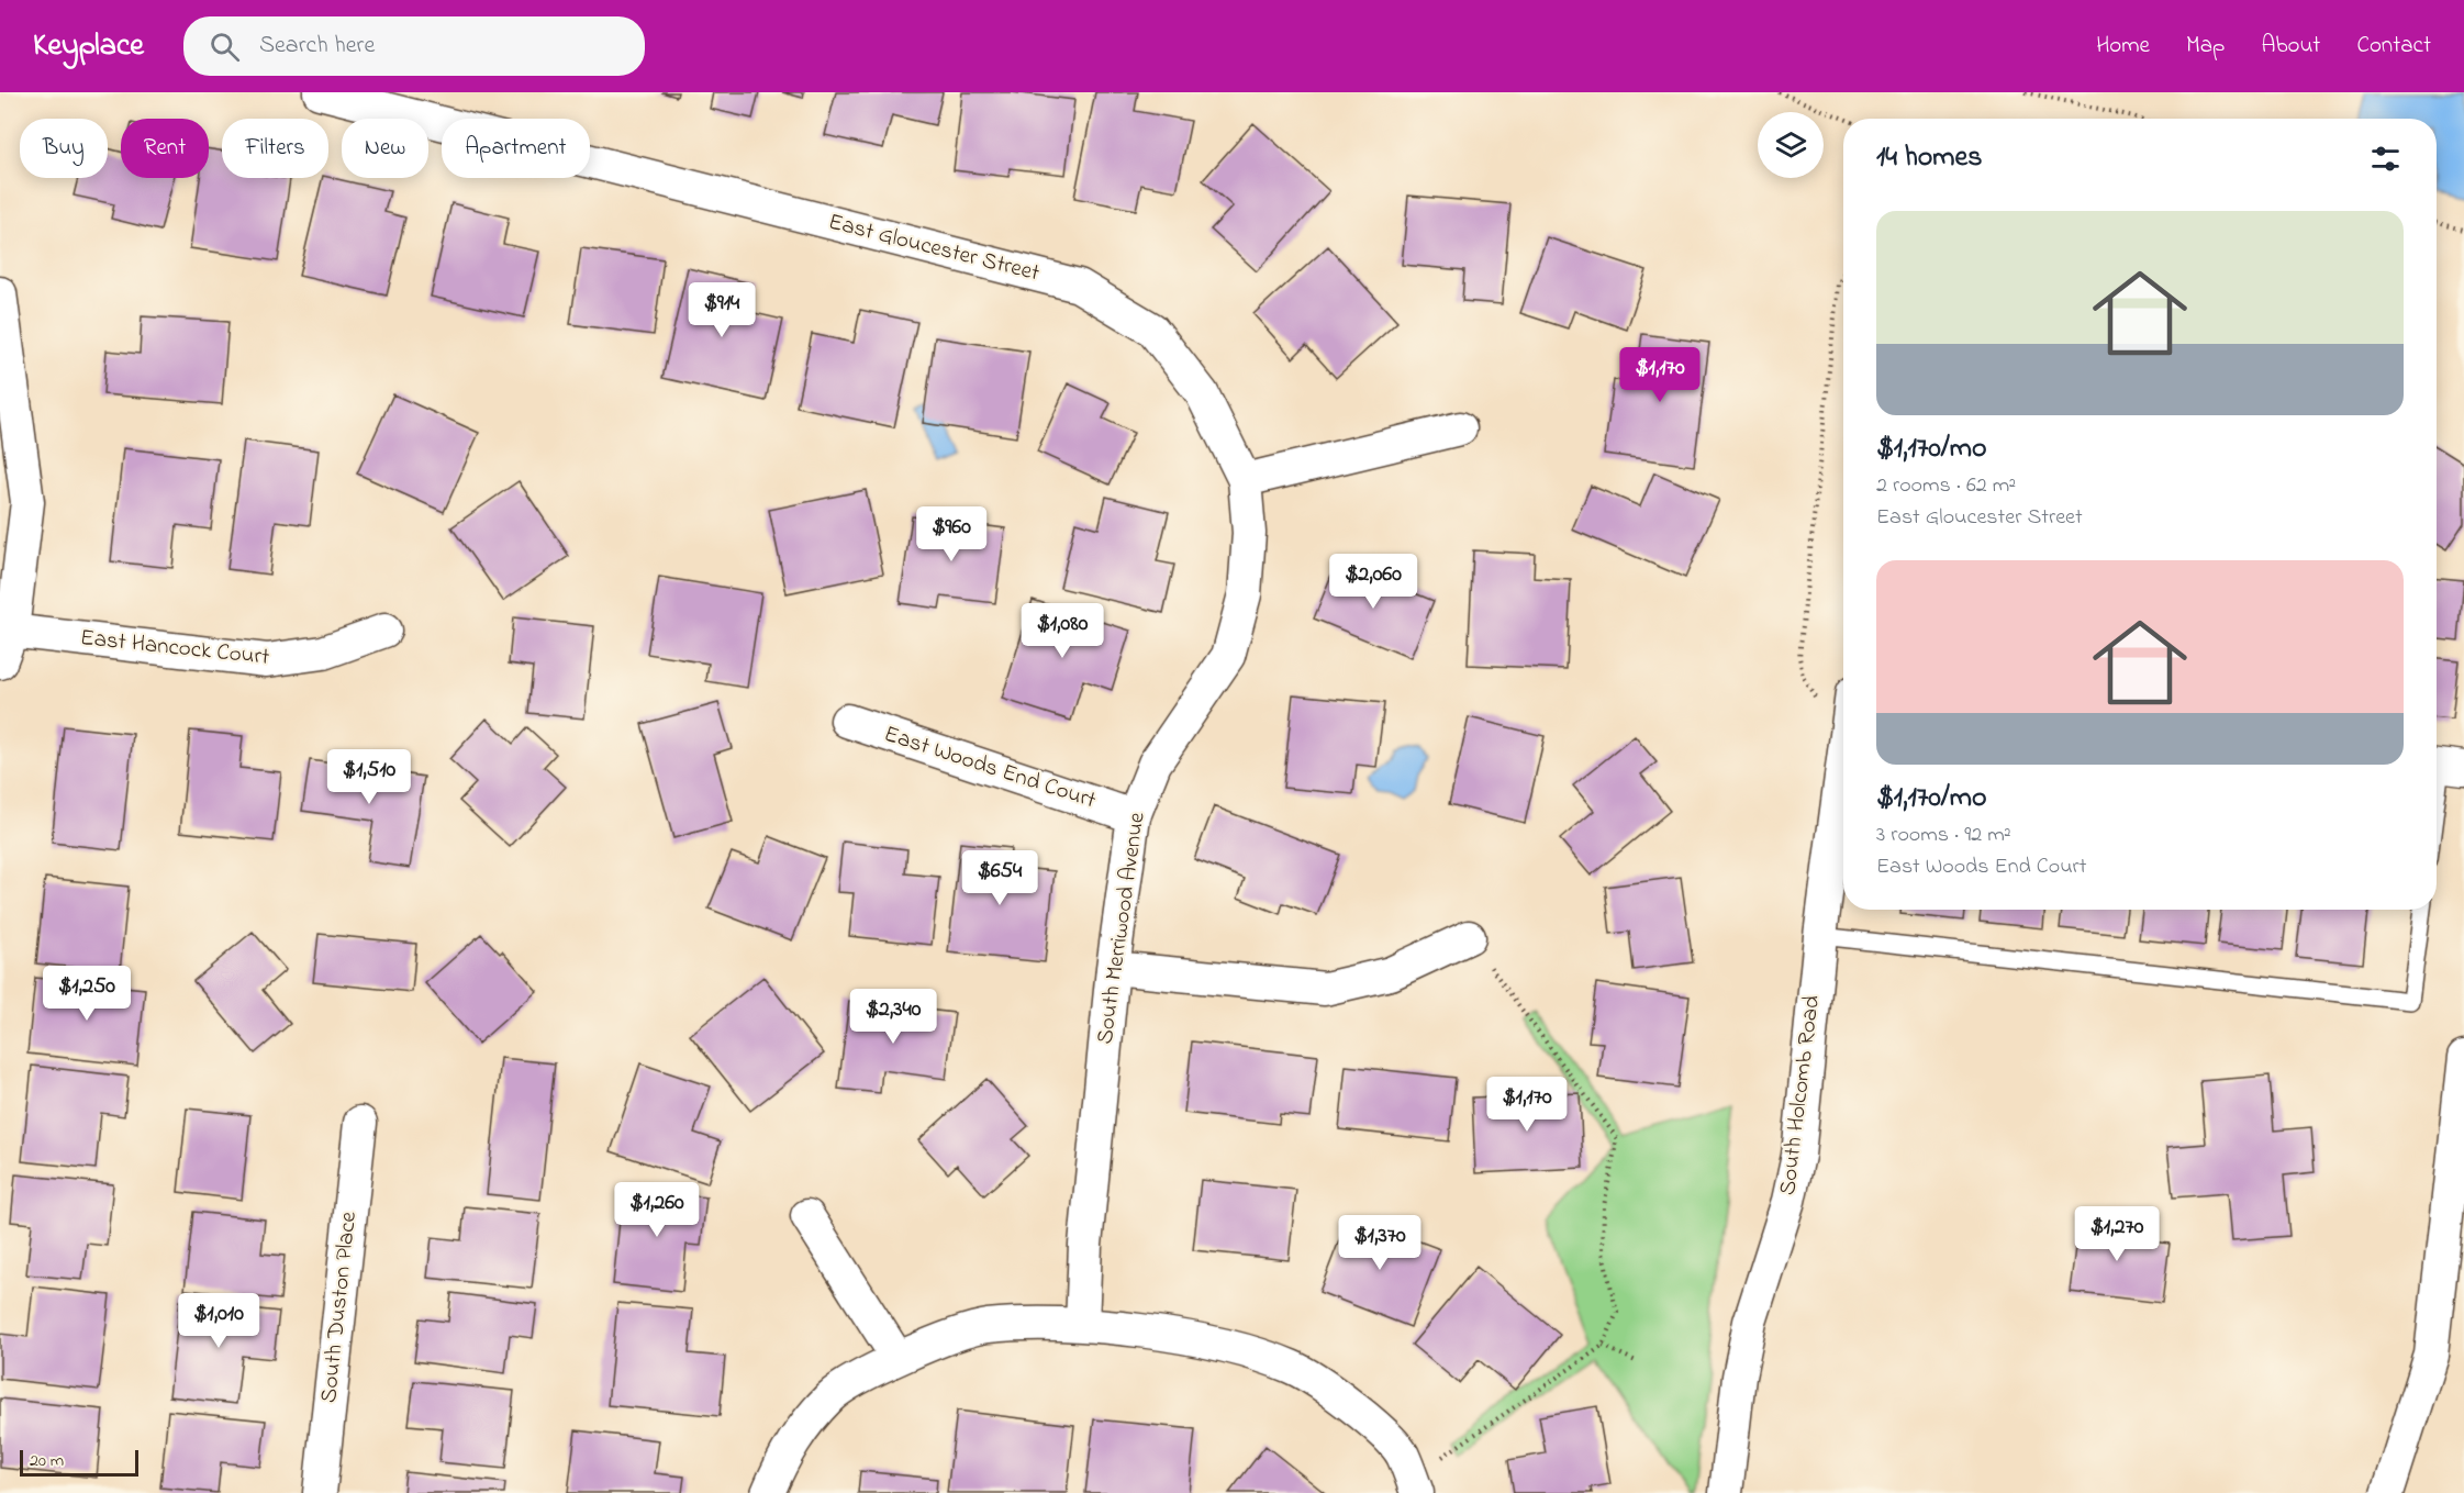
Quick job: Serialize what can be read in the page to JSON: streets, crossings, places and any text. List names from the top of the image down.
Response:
{
  "streets": {
    "street": [
      "East Gloucester Street",
      "East Hancock Court",
      "East Woods End Court",
      "South Merriwood Avenue",
      "South Holcomb Road",
      "South Duston Place"
    ]
  },
  "crossings": [
    ["East Gloucester Street", "South Merriwood Avenue"],
    ["East Woods End Court", "South Merriwood Avenue"]
  ],
  "scale_bar": "20 m",
  "page": {
    "header": "Keyplace",
    "search": "Search here",
    "nav": [
      "Home",
      "Map",
      "About",
      "Contact"
    ],
    "chip": [
      "Buy",
      "Rent",
      "Filters",
      "New",
      "Apartment"
    ],
    "heading": "14 homes",
    "list": [
      {
        "name": "$1,170/mo",
        "note": "2 rooms · 62 m² · East Gloucester Street"
      },
      {
        "name": "$1,170/mo",
        "note": "3 rooms · 92 m² · East Woods End Court"
      }
    ],
    "price": [
      "$914",
      "$1,170",
      "$960",
      "$2,060",
      "$1,080",
      "$1,510",
      "$654",
      "$1,250",
      "$2,340",
      "$1,170",
      "$1,260",
      "$1,270",
      "$1,370",
      "$1,010"
    ],
    "scale": "20 m"
  }
}
